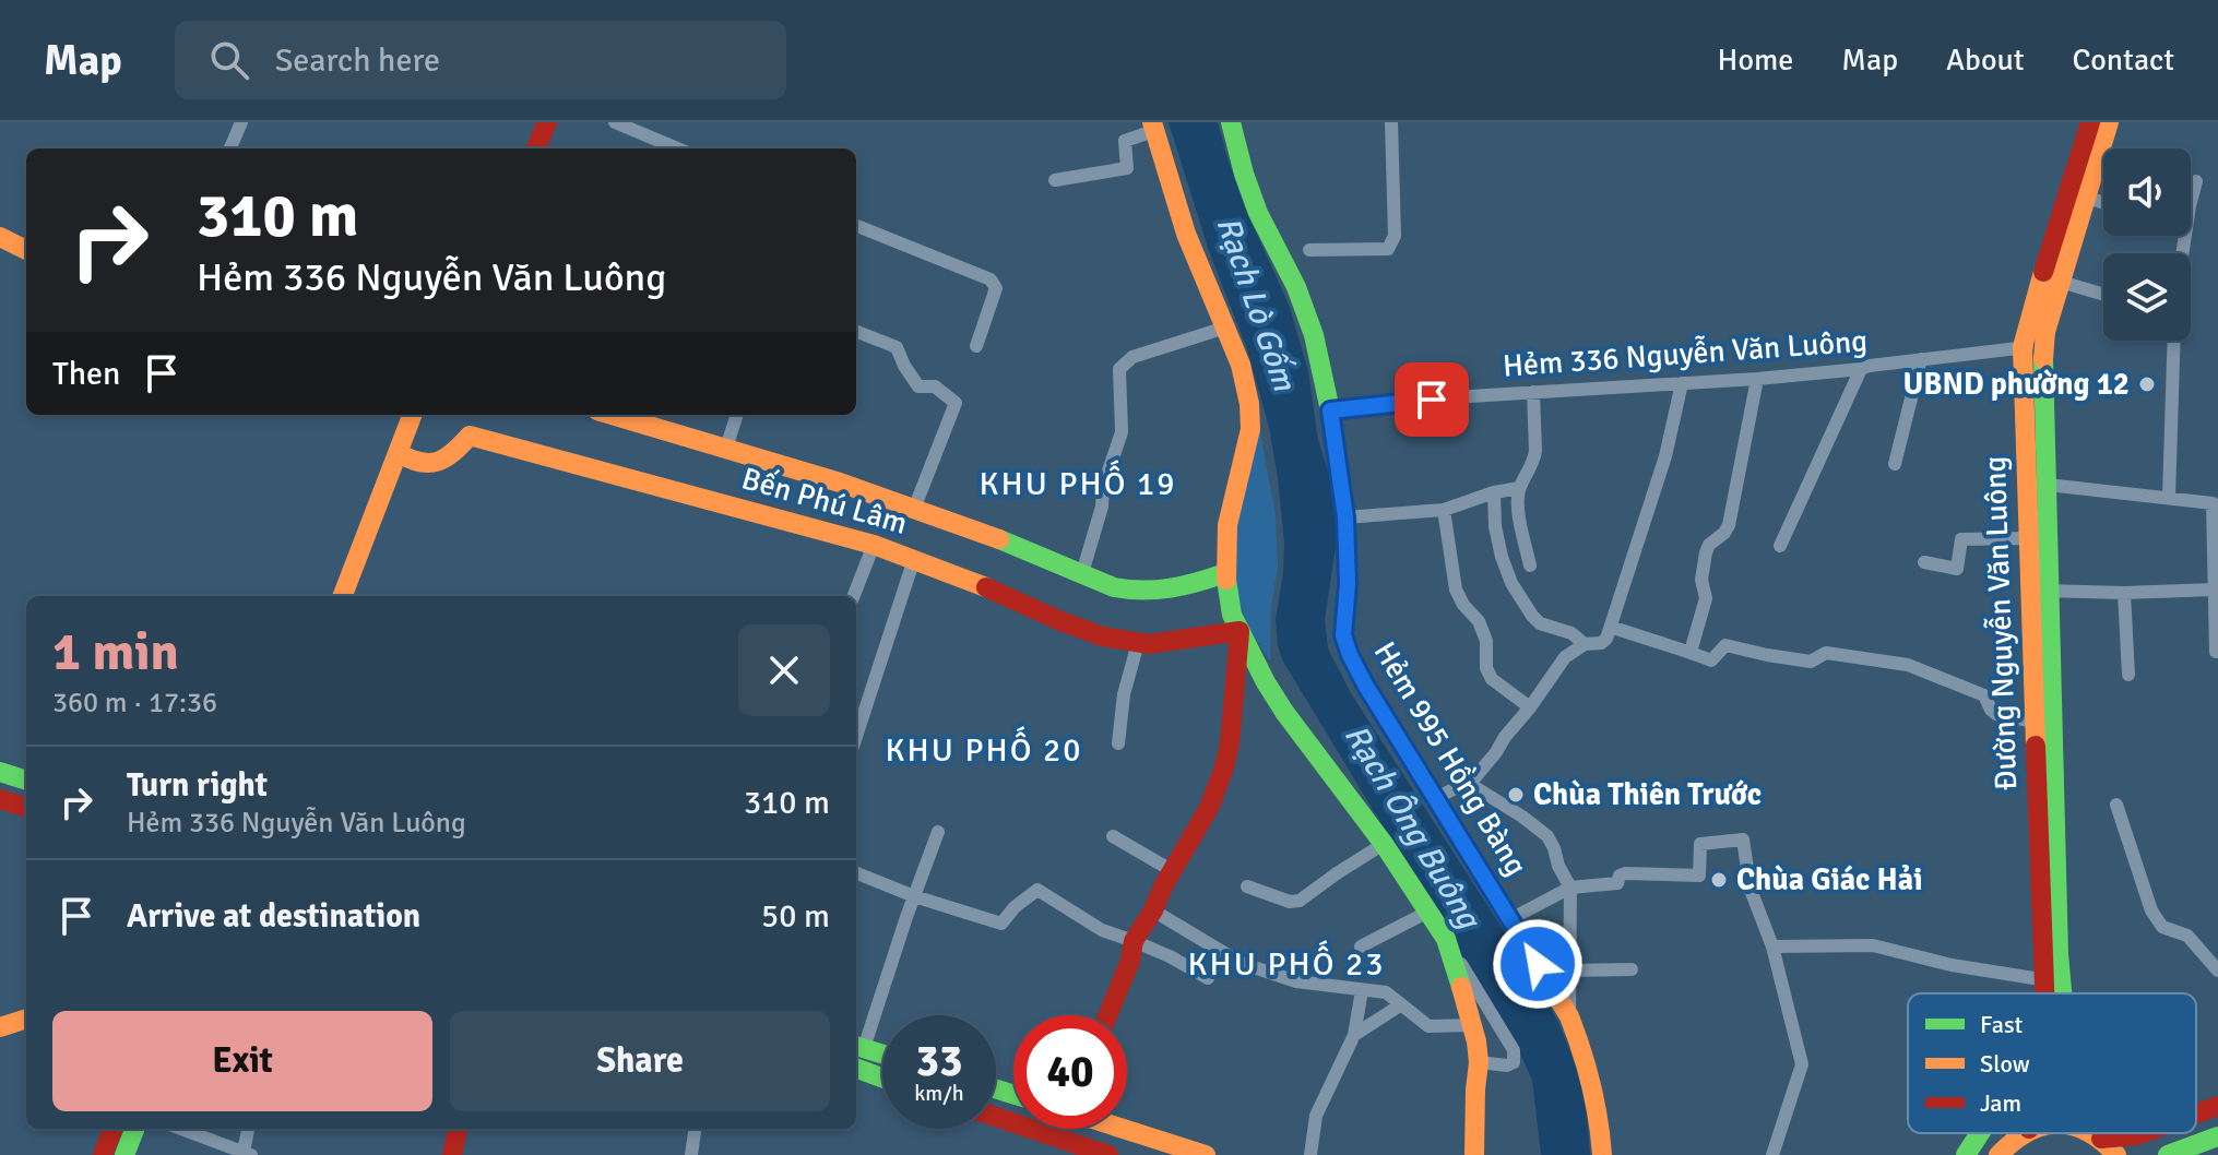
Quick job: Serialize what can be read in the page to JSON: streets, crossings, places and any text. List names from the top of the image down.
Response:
{
  "streets": {
    "street": [
      "Hẻm 336 Nguyễn Văn Luông",
      "Bến Phú Lâm",
      "Đường Nguyễn Văn Luông",
      "Hẻm 995 Hồng Bàng"
    ]
  },
  "crossings": [
    ["Hẻm 336 Nguyễn Văn Luông", "Đường Nguyễn Văn Luông"],
    ["Hẻm 336 Nguyễn Văn Luông", "Hẻm 995 Hồng Bàng"]
  ],
  "districts": ["KHU PHỐ 19", "KHU PHỐ 20", "KHU PHỐ 23"],
  "water": ["Rạch Lò Gốm", "Rạch Ông Buông"],
  "places": ["UBND phường 12", "Chùa Thiên Trước", "Chùa Giác Hải"],
  "legend": ["Fast", "Slow", "Jam"],
  "page": {
    "header": "Map",
    "search": "Search here",
    "nav": [
      "Home",
      "Map",
      "About",
      "Contact"
    ],
    "turn": ["310 m", "Hẻm 336 Nguyễn Văn Luông"],
    "then": "Then",
    "heading": ["1 min", "360 m · 17:36"],
    "list": [
      {
        "name": "Turn right",
        "note": "Hẻm 336 Nguyễn Văn Luông",
        "value": "310 m"
      },
      {
        "name": "Arrive at destination",
        "value": "50 m"
      }
    ],
    "buttons": ["Exit", "Share"],
    "speed": "33 km/h",
    "limit": "40"
  }
}
